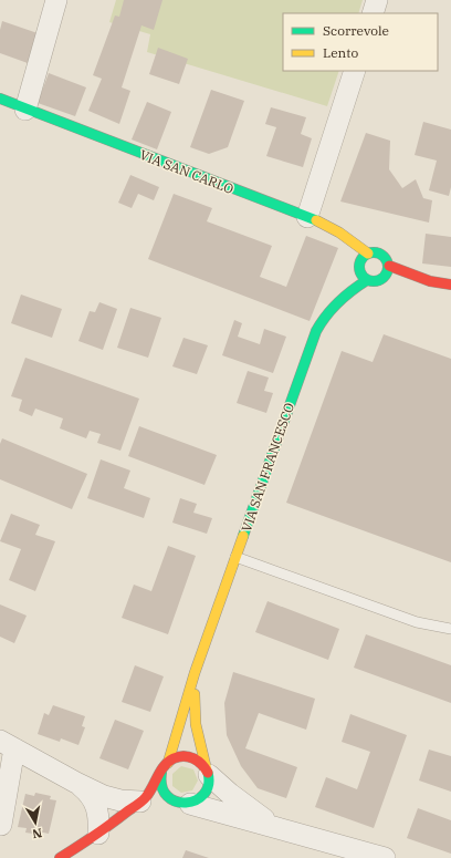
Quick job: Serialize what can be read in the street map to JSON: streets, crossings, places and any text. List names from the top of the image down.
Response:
{
  "streets": {
    "street": ["VIA SAN CARLO", "VIA SAN FRANCESCO"]
  },
  "crossings": [
    ["VIA SAN CARLO", "VIA SAN FRANCESCO"]
  ],
  "legend": ["Scorrevole", "Lento"],
  "north": "bottom"
}
